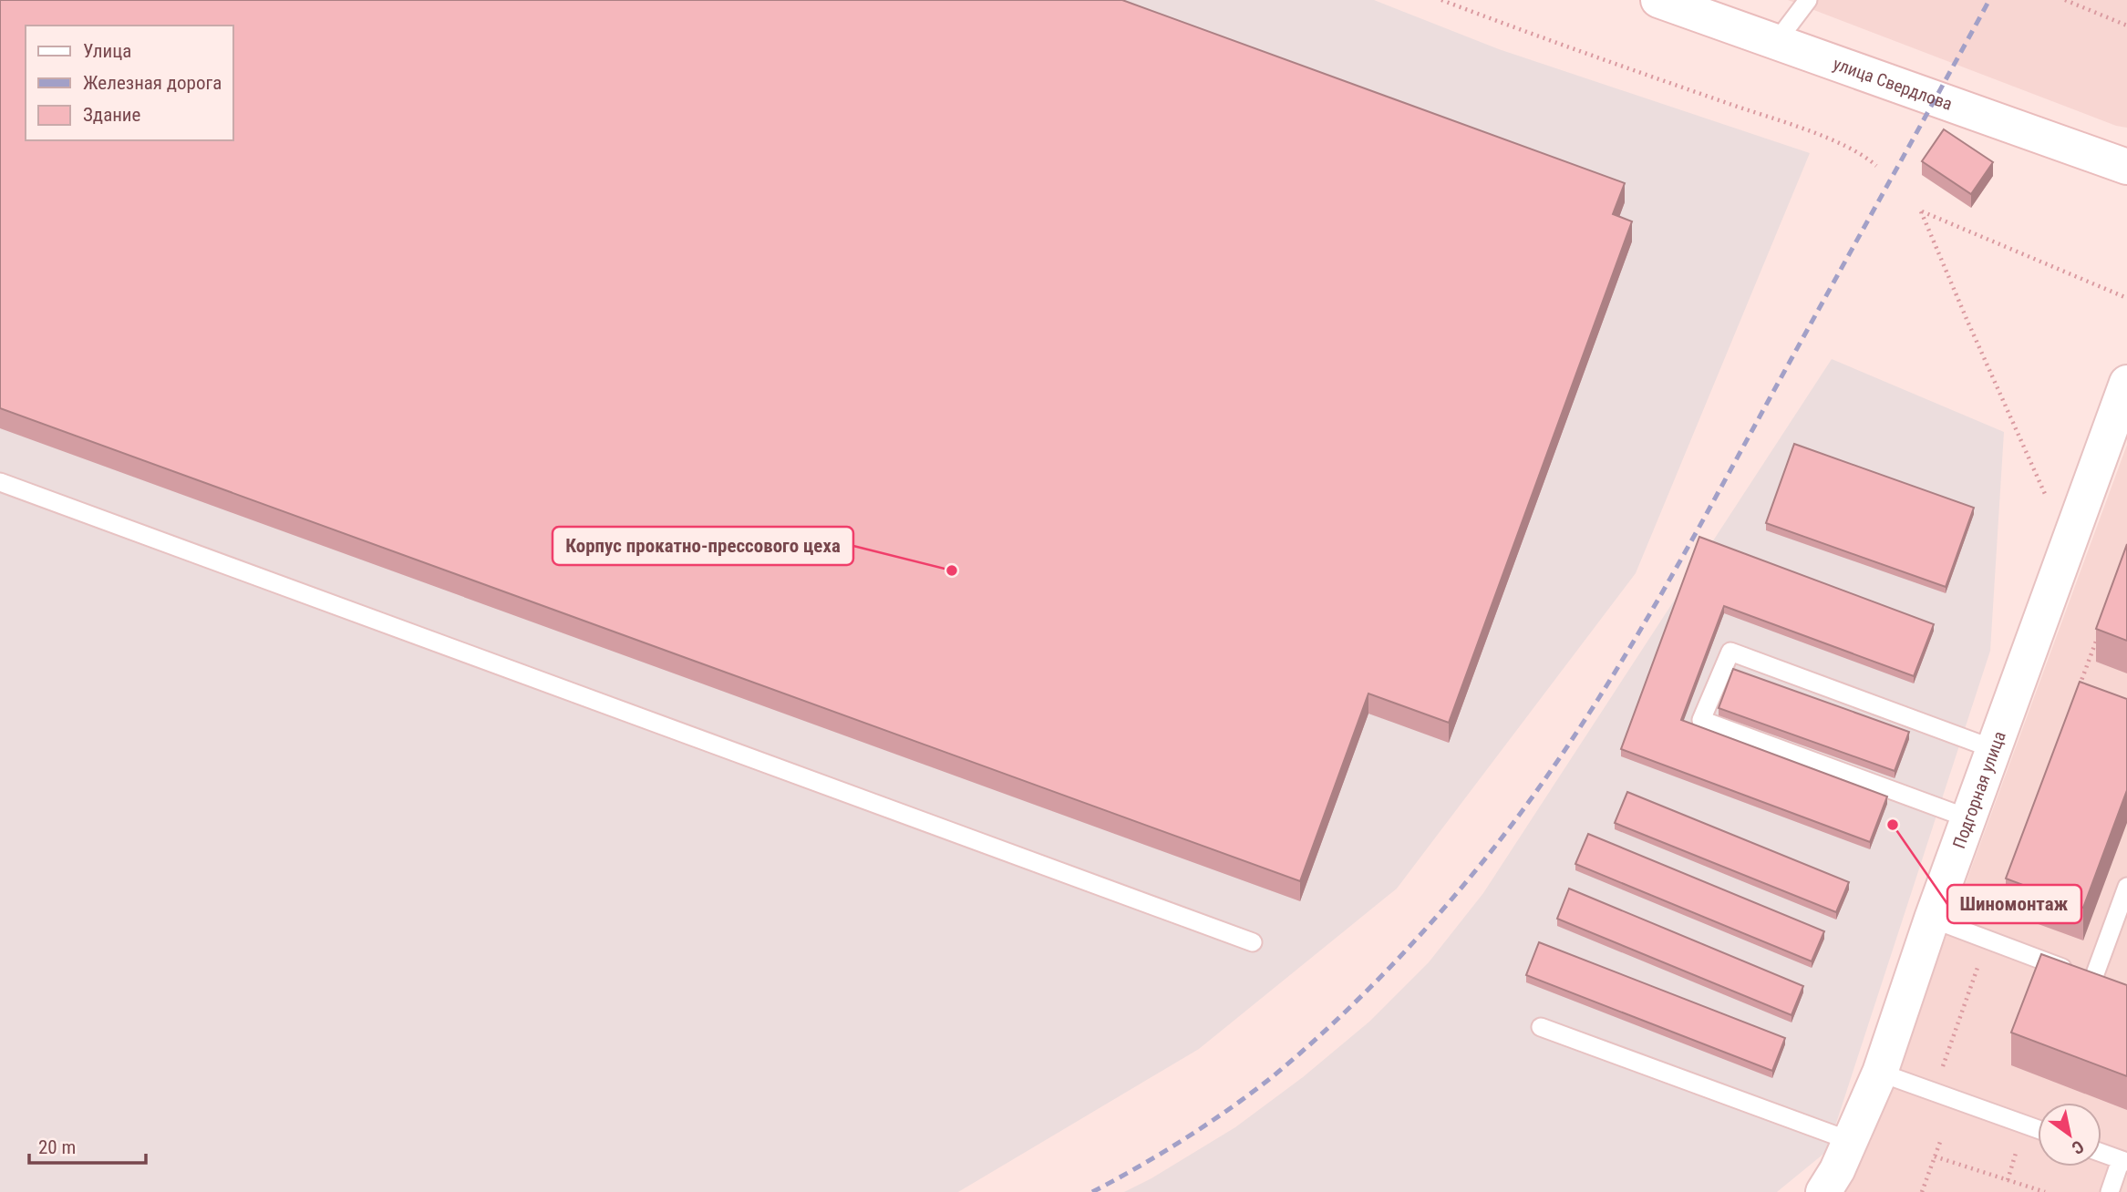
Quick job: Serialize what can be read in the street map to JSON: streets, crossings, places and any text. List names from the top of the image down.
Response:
{
  "streets": {
    "street": ["улица Свердлова", "Подгорная улица"]
  },
  "places": ["Корпус прокатно-прессового цеха", "Шиномонтаж"],
  "legend": ["Улица", "Железная дорога", "Здание"],
  "scale_bar": "20 m",
  "north": "bottom right"
}
